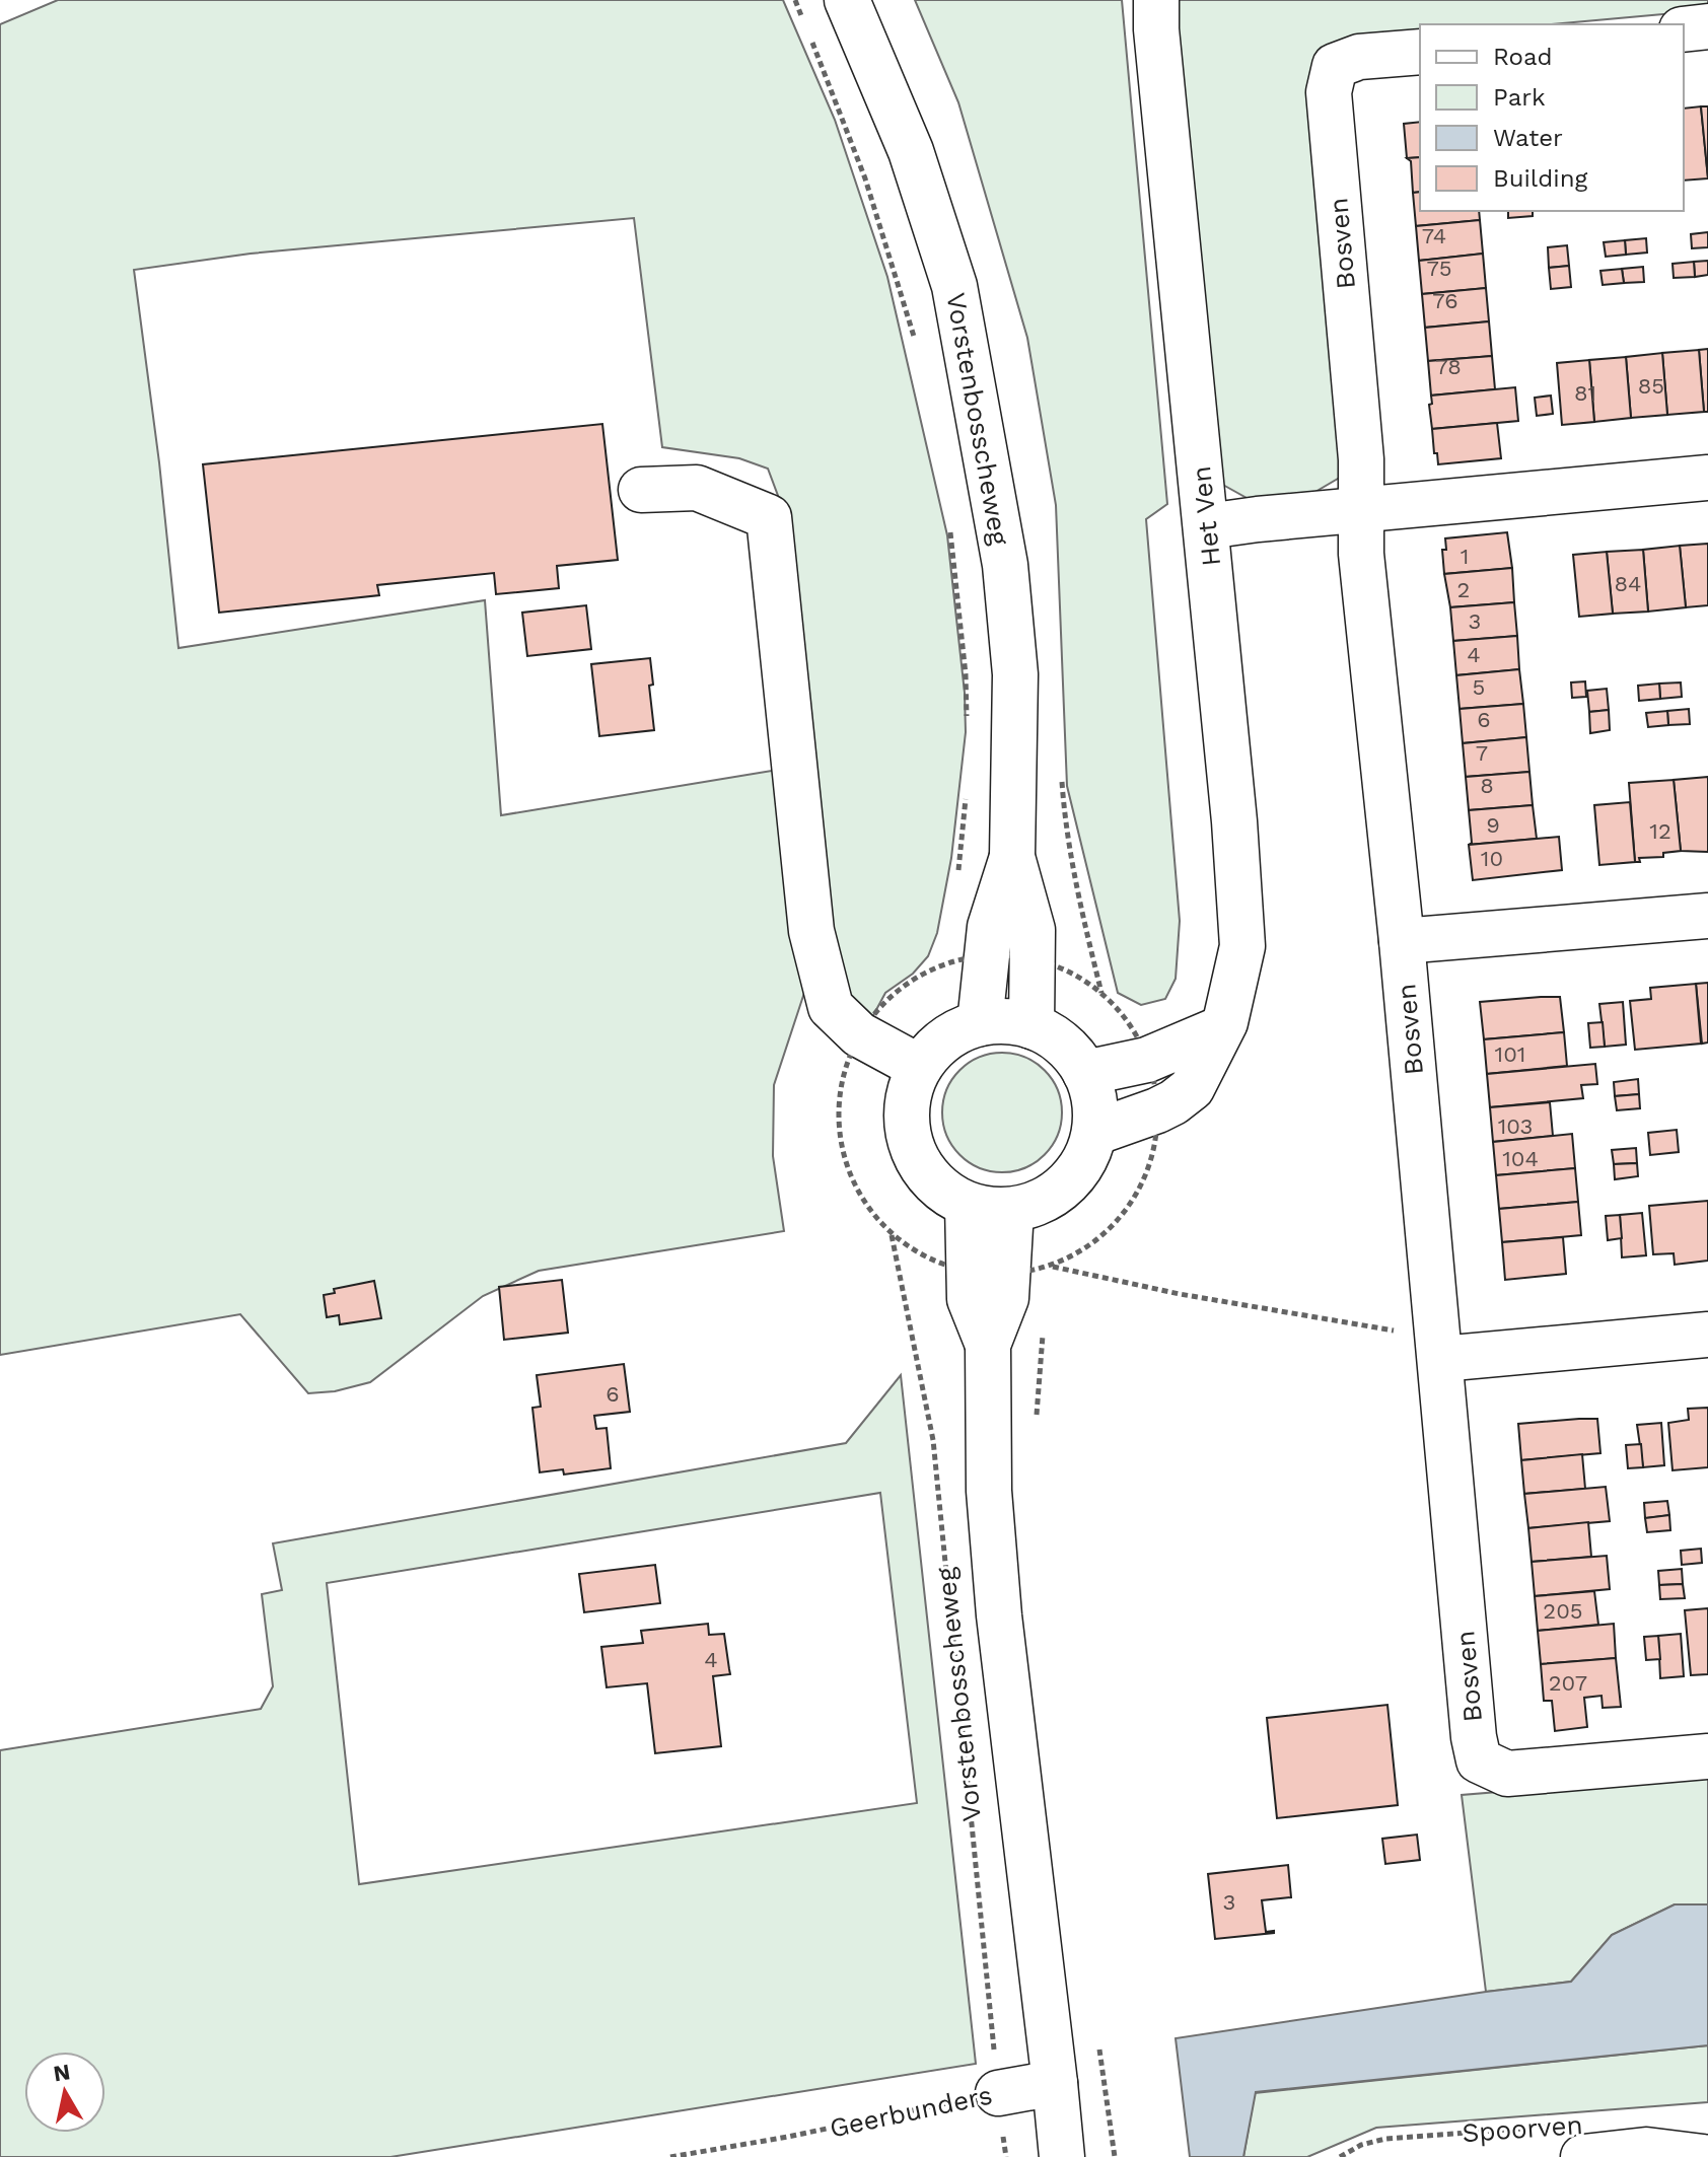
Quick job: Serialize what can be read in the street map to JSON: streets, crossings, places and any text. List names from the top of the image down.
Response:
{
  "streets": {
    "street": [
      "Bosven",
      "Vorstenbosscheweg",
      "Het Ven",
      "Geerbunders",
      "Spoorven"
    ]
  },
  "crossings": [
    ["Vorstenbosscheweg", "Het Ven"],
    ["Vorstenbosscheweg", "Geerbunders"]
  ],
  "house_numbers": [
    "74",
    "75",
    "76",
    "78",
    "85",
    "81",
    "1",
    "84",
    "2",
    "3",
    "4",
    "5",
    "6",
    "7",
    "8",
    "9",
    "12",
    "10",
    "101",
    "103",
    "104",
    "6",
    "205",
    "4",
    "207",
    "3"
  ],
  "legend": [
    "Road",
    "Park",
    "Water",
    "Building"
  ],
  "north": "top"
}
